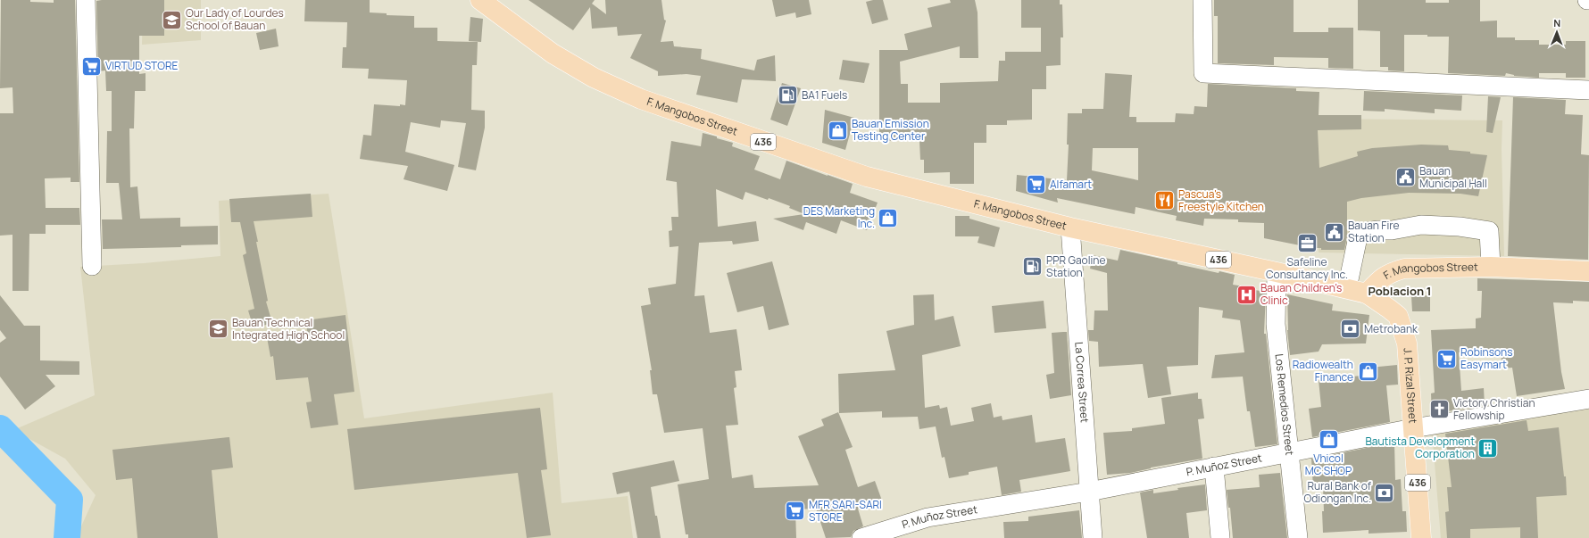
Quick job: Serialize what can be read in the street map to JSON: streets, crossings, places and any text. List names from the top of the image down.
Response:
{
  "streets": {
    "main road": ["F. Mangobos Street", "436", "J. P. Rizal Street"],
    "street": ["La Correa Street", "Los Remedios Street", "P. Muñoz Street"]
  },
  "crossings": [
    ["F. Mangobos Street", "La Correa Street"],
    ["F. Mangobos Street", "J. P. Rizal Street"],
    ["F. Mangobos Street", "Los Remedios Street"],
    ["La Correa Street", "P. Muñoz Street"],
    ["J. P. Rizal Street", "P. Muñoz Street"],
    ["Los Remedios Street", "P. Muñoz Street"]
  ],
  "districts": ["Poblacion 1"],
  "places": {
    "school or university": ["Our Lady of Lourdes School of Bauan", "Bauan Technical Integrated High School"],
    "supermarket": [
      "VIRTUD STORE",
      "Alfamart",
      "Robinsons Easymart",
      "MFR SARI-SARI STORE"
    ],
    "fuel station": ["BA1 Fuels", "PPR Gaoline Station"],
    "shop": [
      "Bauan Emission Testing Center",
      "DES Marketing Inc.",
      "Radiowealth Finance",
      "Vhicol MC SHOP"
    ],
    "public building": ["Bauan Municipal Hall", "Bauan Fire Station"],
    "restaurant": ["Pascua's Freestyle Kitchen"],
    "office": ["Safeline Consultancy Inc."],
    "hospital": ["Bauan Children's Clinic"],
    "bank": ["Metrobank", "Rural Bank of Odiongan Inc."],
    "church": ["Victory Christian Fellowship"],
    "building": ["Bautista Development Corporation"]
  },
  "north": "top"
}
